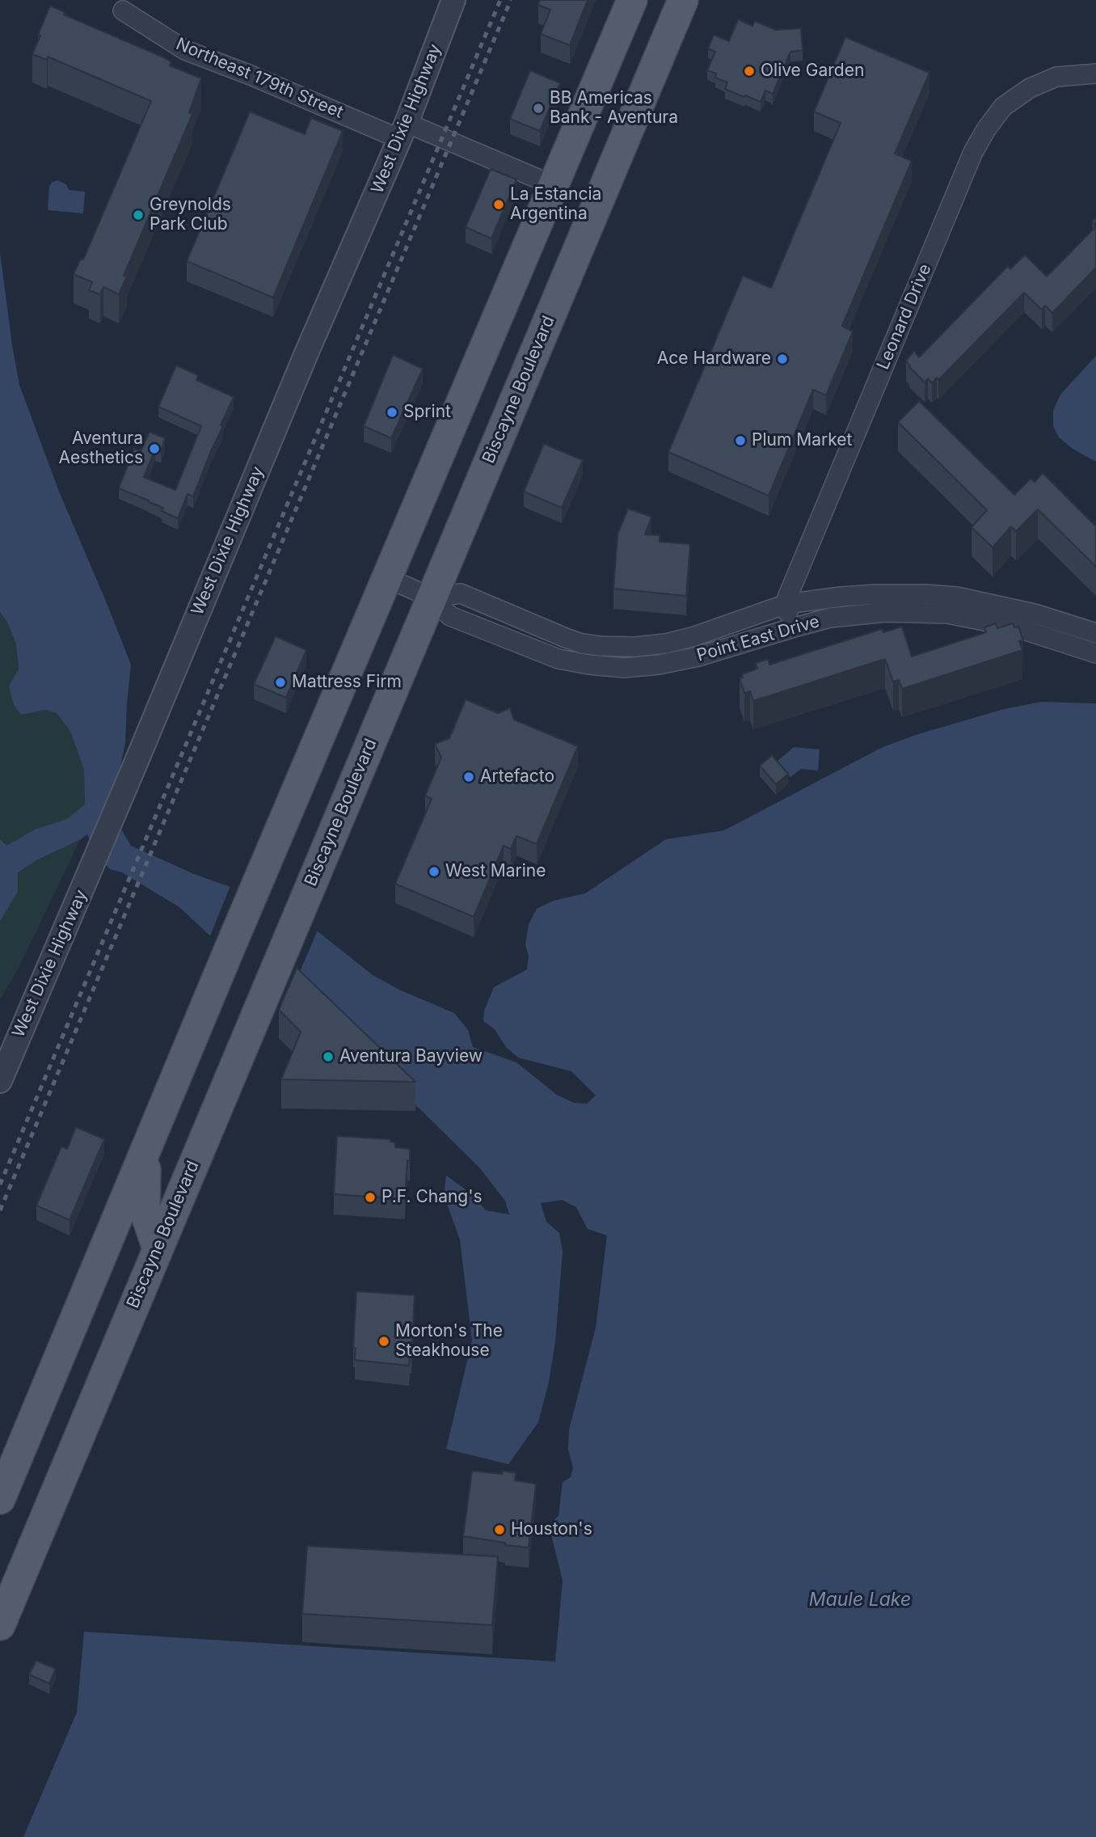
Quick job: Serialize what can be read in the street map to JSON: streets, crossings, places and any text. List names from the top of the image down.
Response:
{
  "streets": {
    "main road": ["Biscayne Boulevard"],
    "street": [
      "Northeast 179th Street",
      "West Dixie Highway",
      "Leonard Drive",
      "Point East Drive"
    ]
  },
  "crossings": [
    ["Northeast 179th Street", "West Dixie Highway"],
    ["Leonard Drive", "Point East Drive"],
    ["Biscayne Boulevard", "Point East Drive"]
  ],
  "water": ["Maule Lake"],
  "places": [
    "Olive Garden",
    "BB Americas Bank - Aventura",
    "La Estancia Argentina",
    "Greynolds Park Club",
    "Ace Hardware",
    "Sprint",
    "Plum Market",
    "Aventura Aesthetics",
    "Mattress Firm",
    "Artefacto",
    "West Marine",
    "Aventura Bayview",
    "P.F. Chang's",
    "Morton's The Steakhouse",
    "Houston's"
  ]
}
